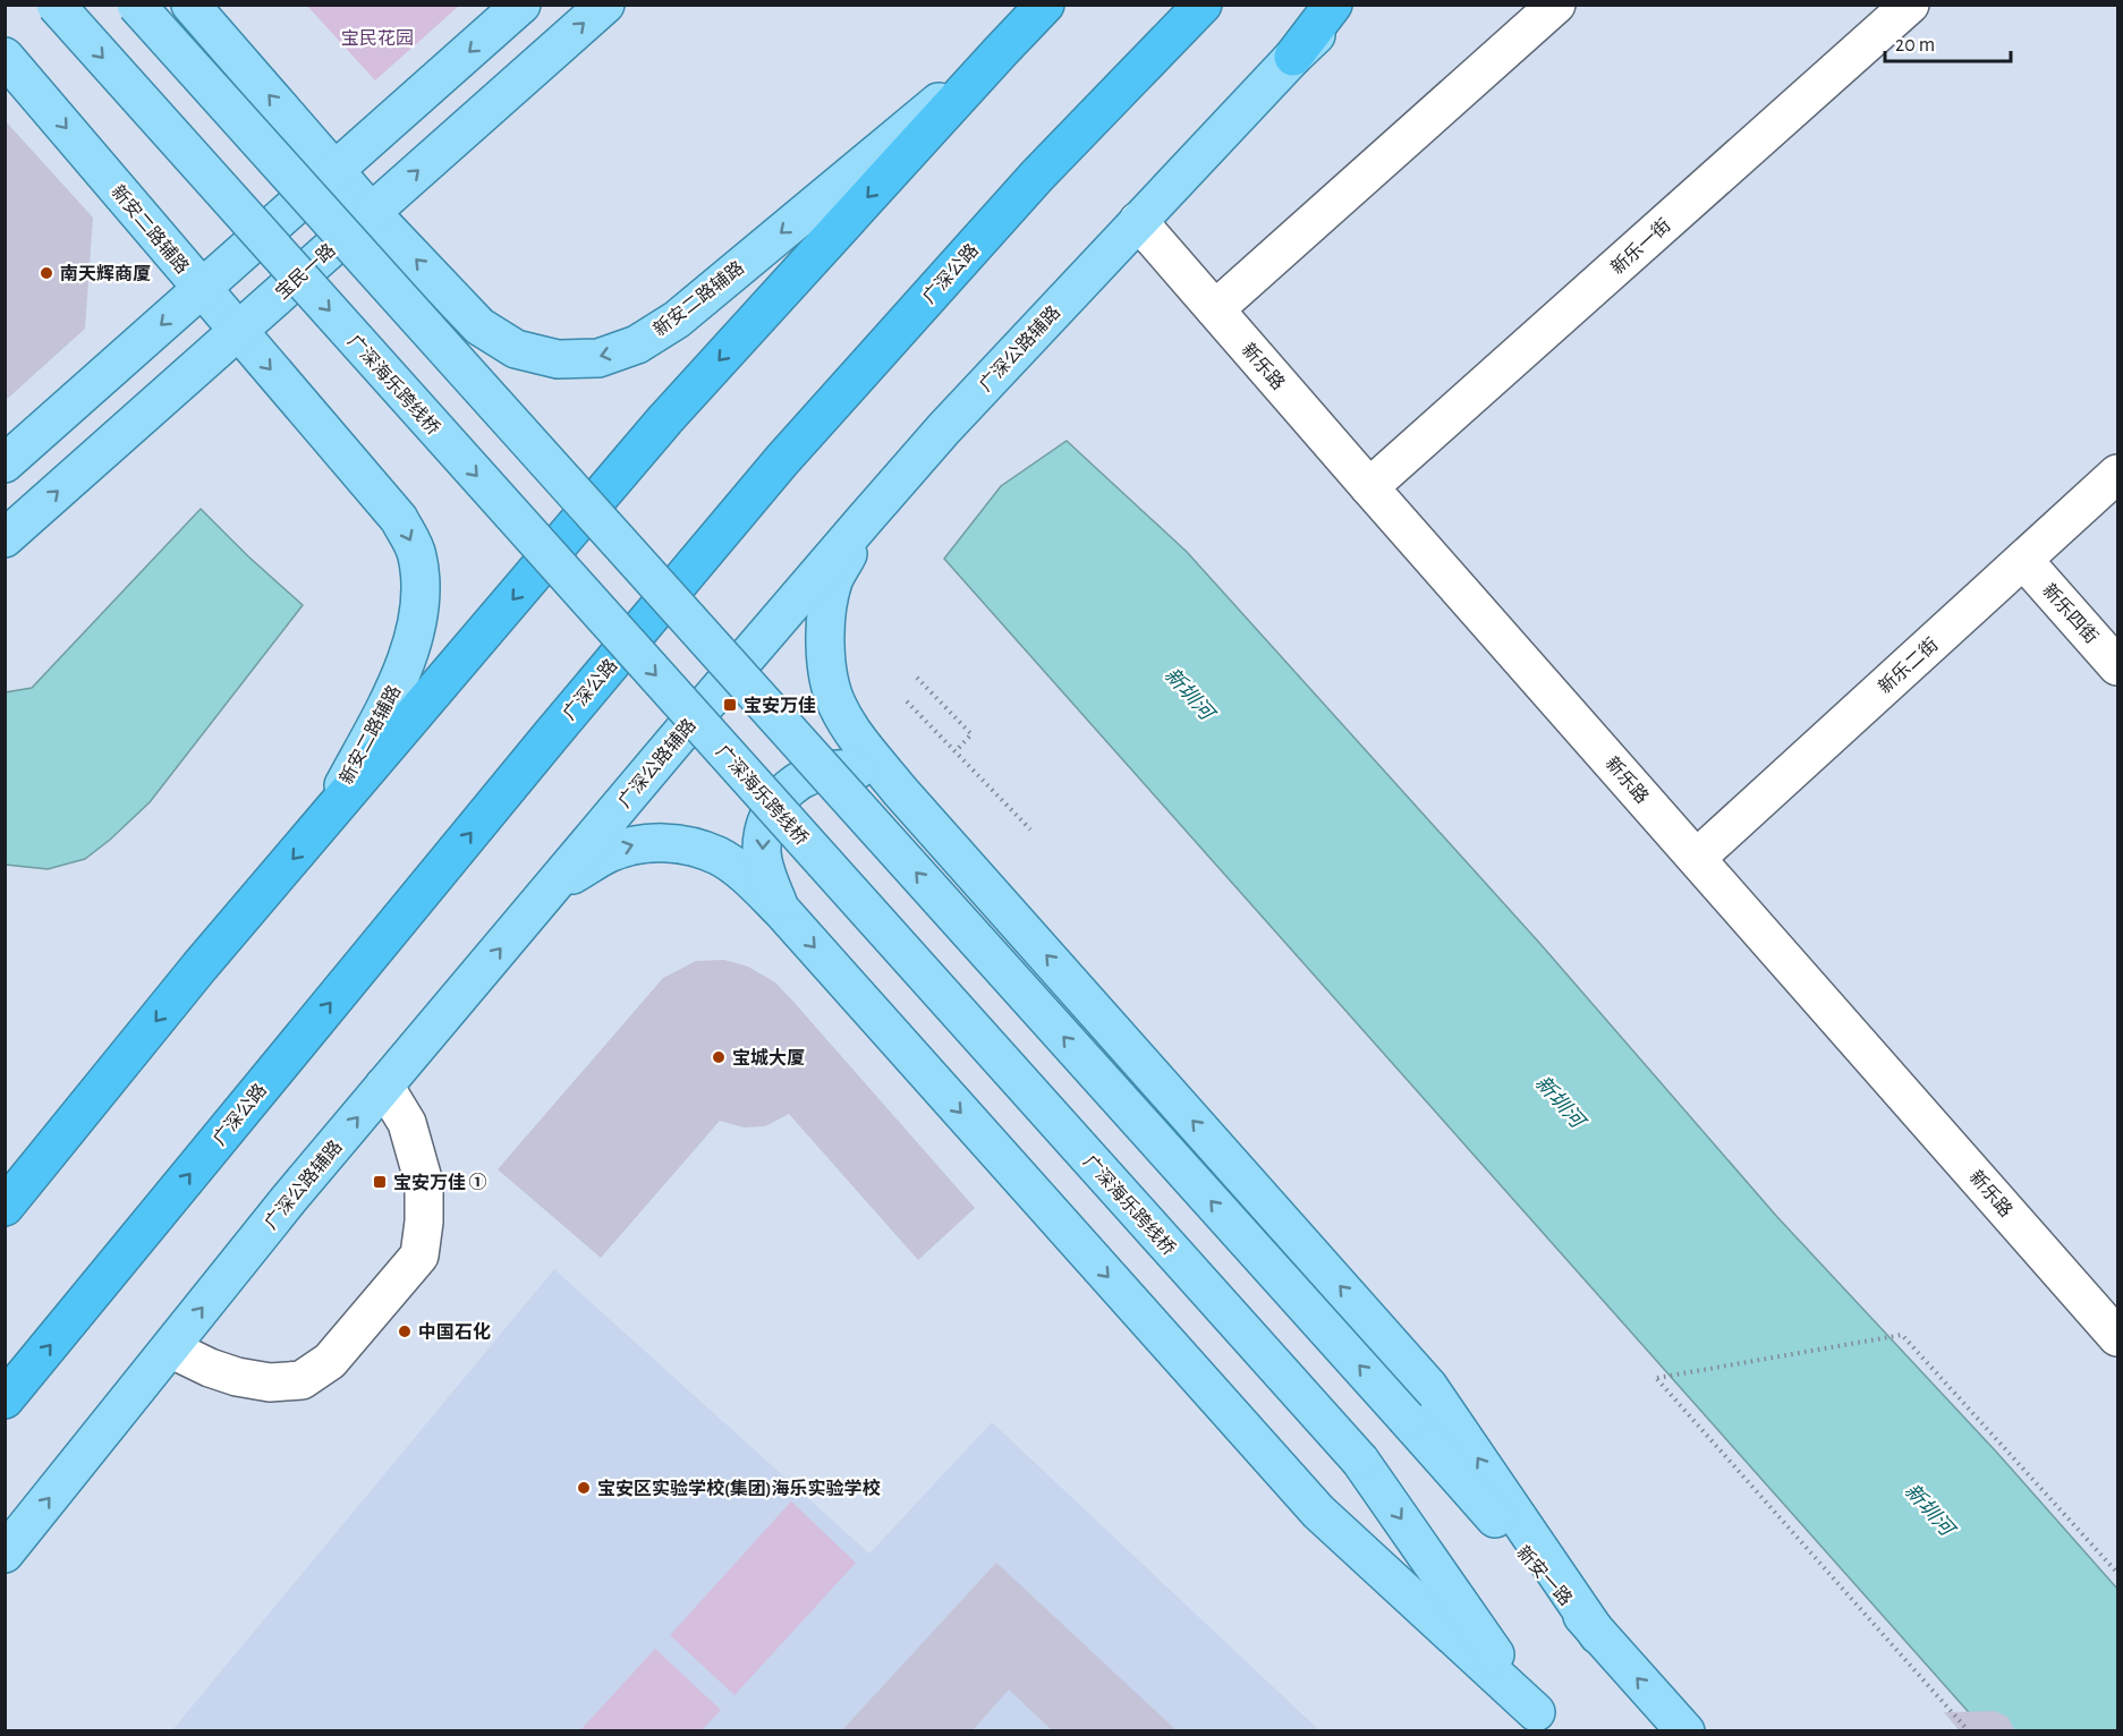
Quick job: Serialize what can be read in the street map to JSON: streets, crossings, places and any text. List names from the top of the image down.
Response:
{
  "streets": {
    "highway": ["广深公路"],
    "main road": [
      "新安二路辅路",
      "宝民一路",
      "广深公路辅路",
      "广深海乐跨线桥",
      "新安一路"
    ],
    "street": [
      "新乐一街",
      "新乐路",
      "新乐四街",
      "新乐二街"
    ]
  },
  "crossings": [
    ["新安二路辅路", "宝民一路"],
    ["新乐一街", "新乐路"],
    ["广深公路辅路", "新乐路"],
    ["新乐路", "新乐二街"],
    ["新乐四街", "新乐二街"]
  ],
  "one_way": ["广深公路辅路"],
  "water": ["新圳河"],
  "parks": ["宝民花园"],
  "places": {
    "other": [
      "南天辉商厦",
      "宝城大厦",
      "中国石化",
      "宝安区实验学校(集团)海乐实验学校"
    ],
    "transit": ["宝安万佳", "宝安万佳 ①"]
  },
  "scale_bar": "20 m"
}
